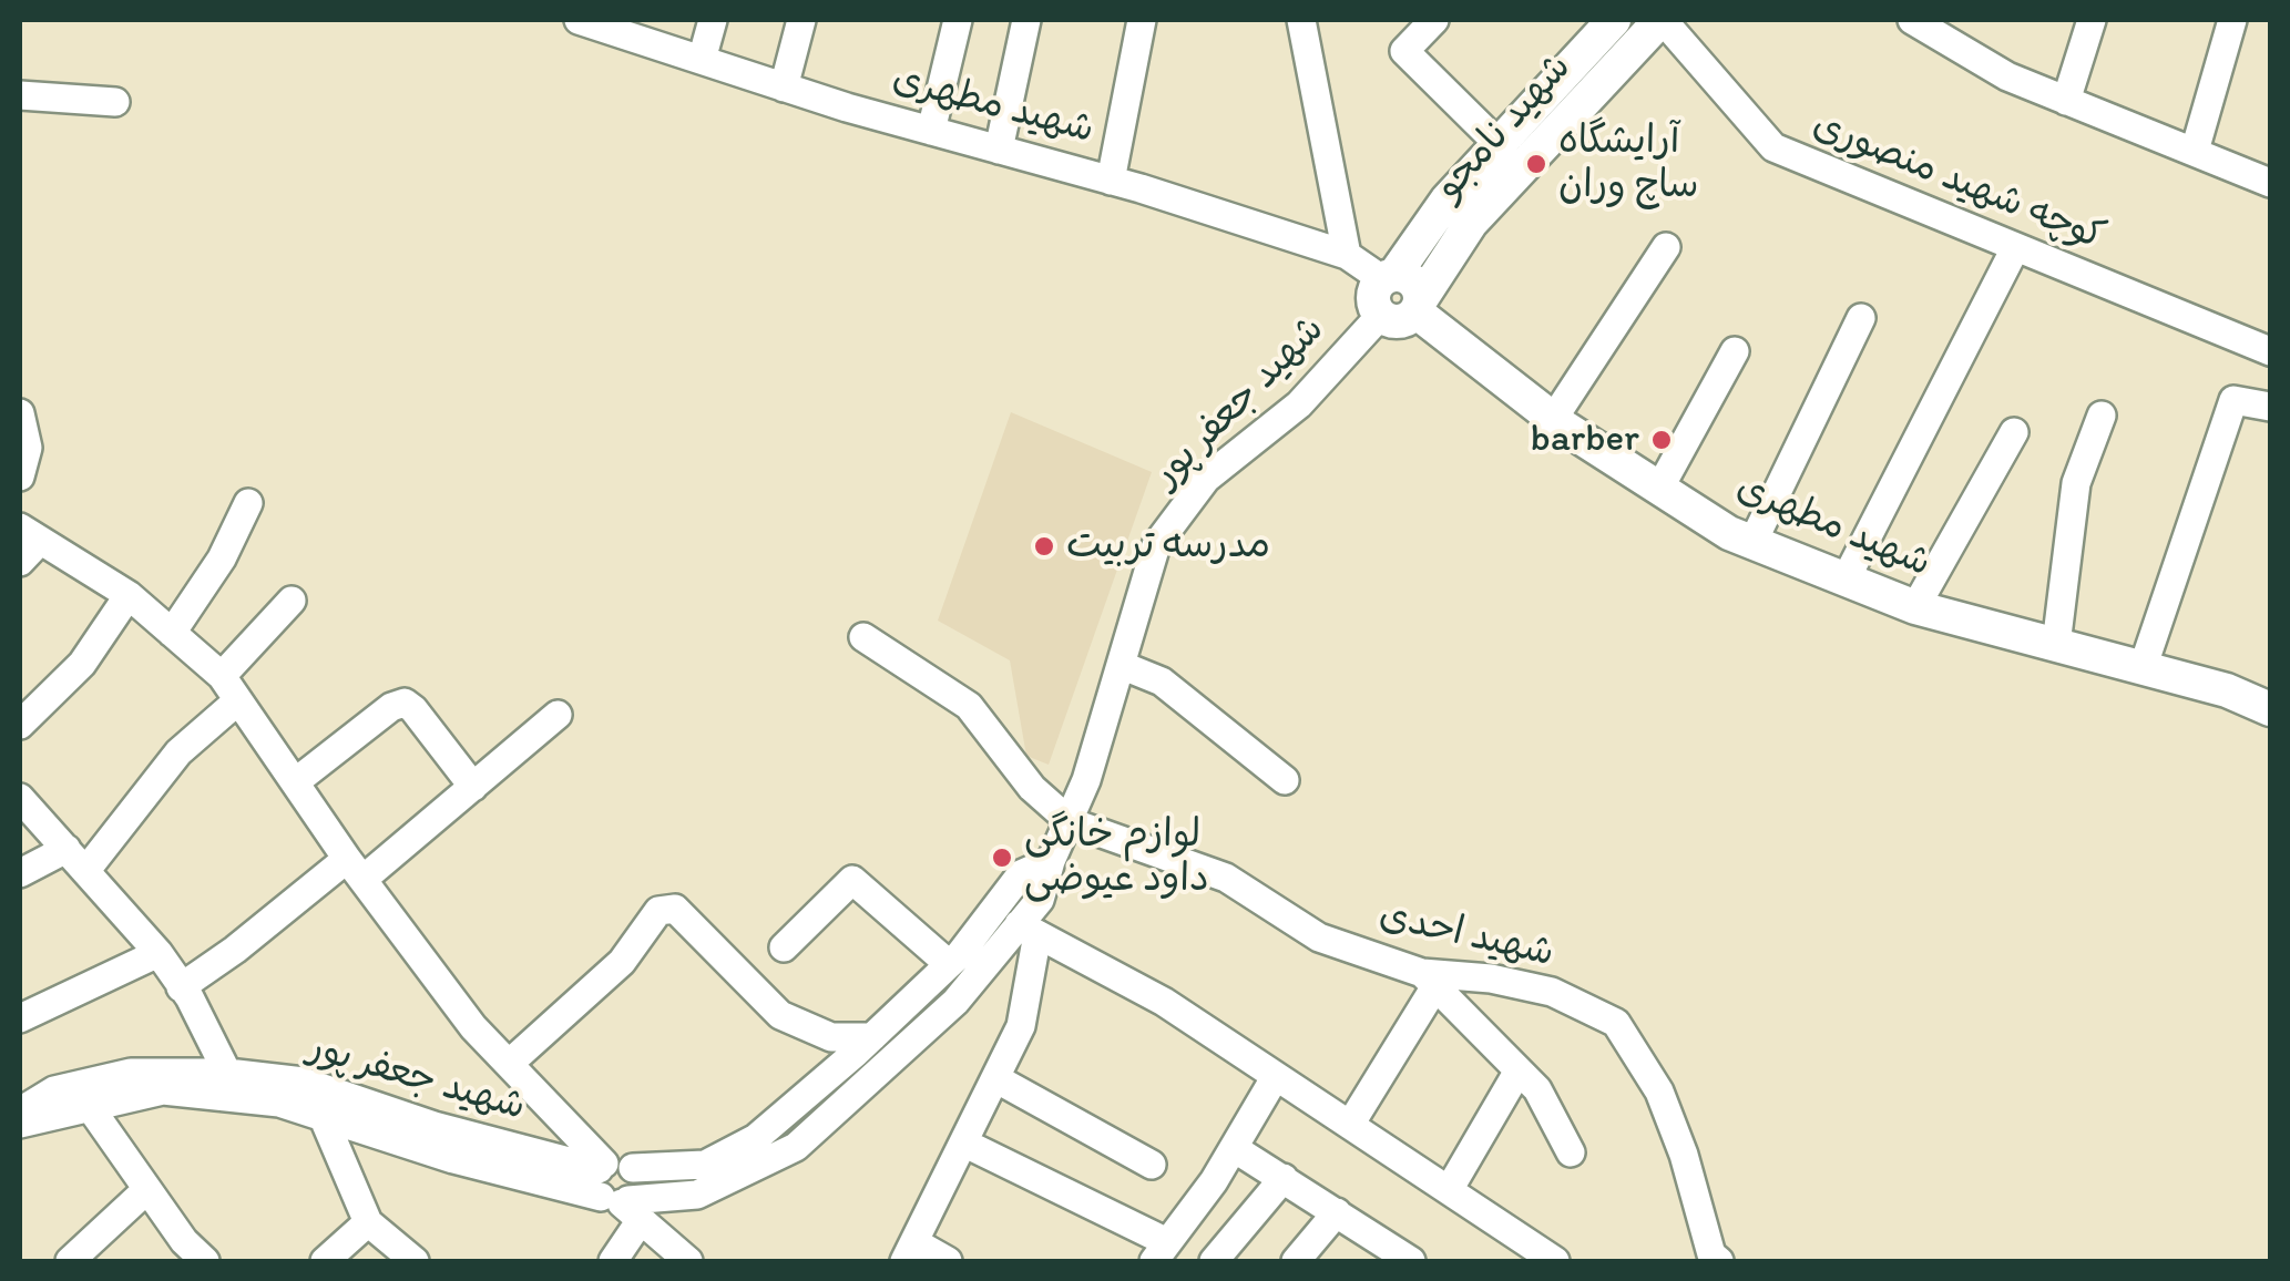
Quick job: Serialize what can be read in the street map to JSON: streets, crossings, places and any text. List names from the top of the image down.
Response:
{
  "streets": {
    "main road": ["شهید مطهری", "شهید نامجو"],
    "street": ["کوچه شهید منصوری", "شهید جعفر پور", "شهید احدی"]
  },
  "crossings": [
    ["شهید مطهری", "شهید نامجو"],
    ["شهید مطهری", "شهید جعفر پور"],
    ["شهید نامجو", "کوچه شهید منصوری"],
    ["شهید نامجو", "شهید جعفر پور"],
    ["شهید جعفر پور", "شهید احدی"]
  ],
  "places": [
    "آرایشگاه ساچ وران",
    "barber",
    "مدرسه تربیت",
    "لوازم خانگی داود عیوضی"
  ]
}
